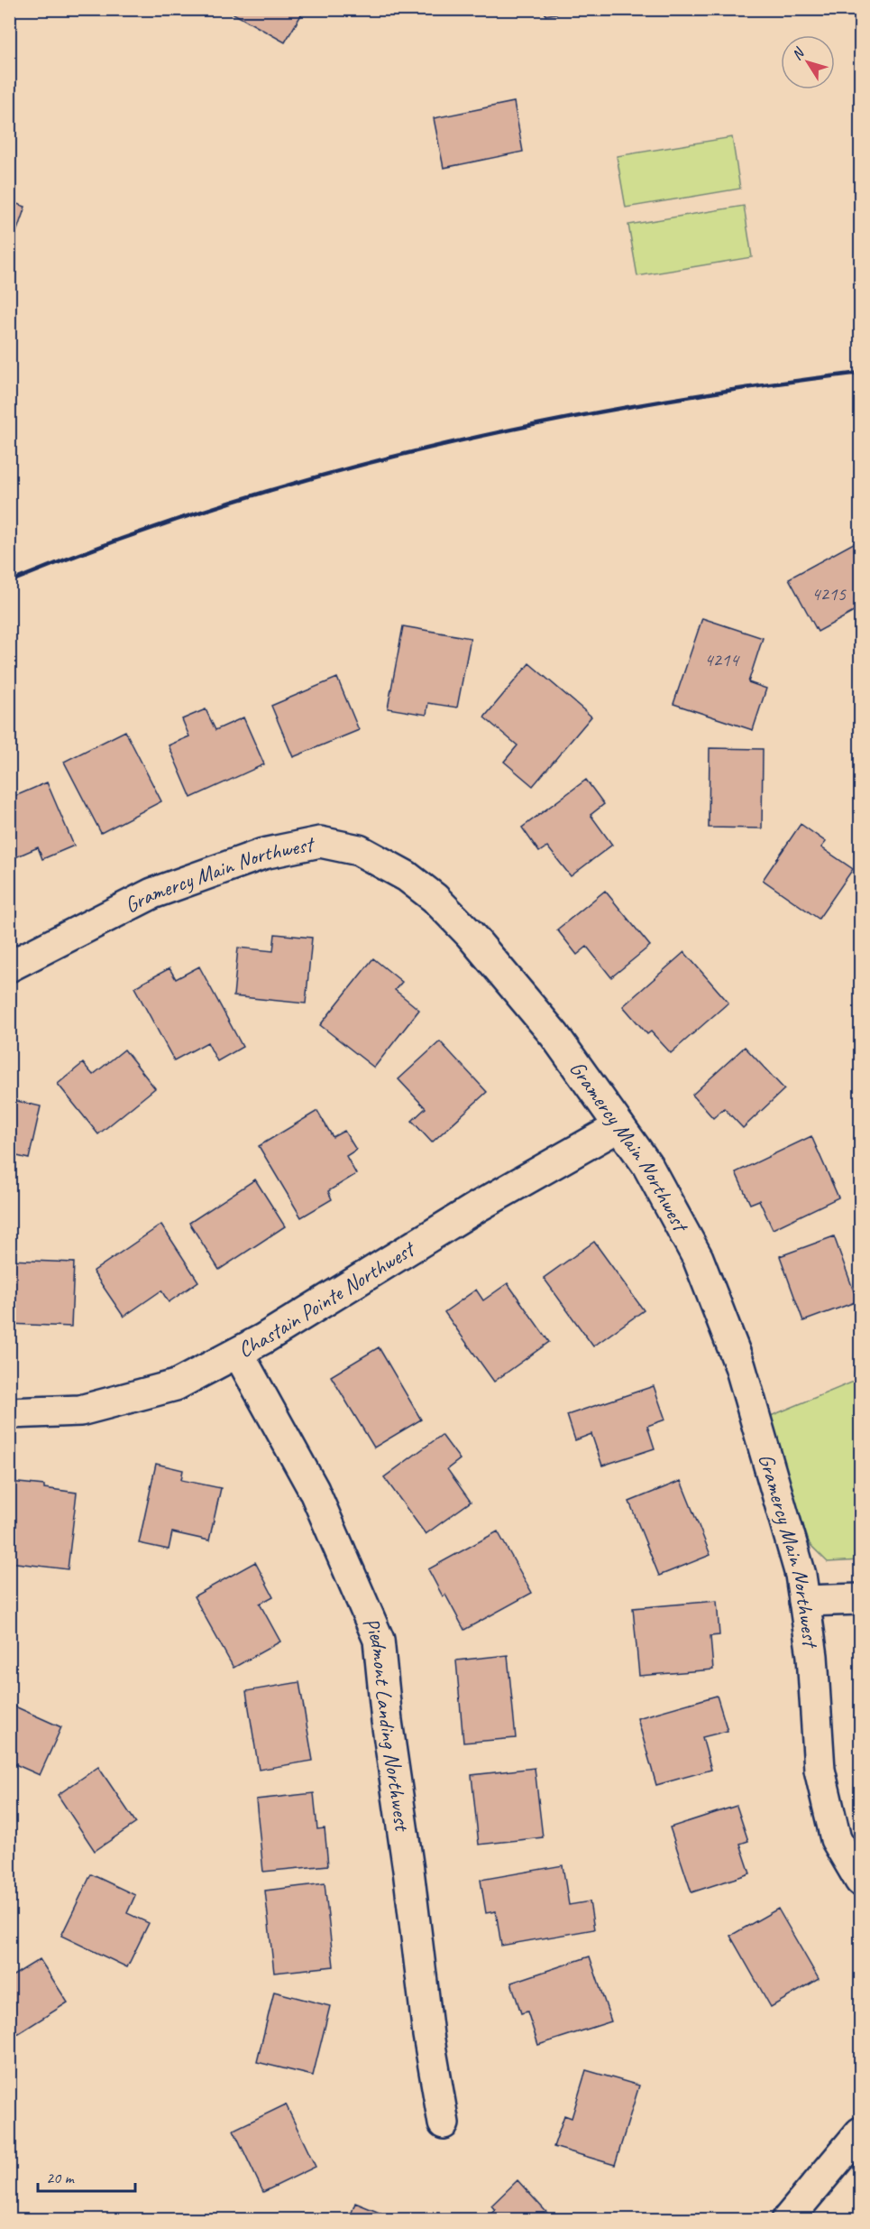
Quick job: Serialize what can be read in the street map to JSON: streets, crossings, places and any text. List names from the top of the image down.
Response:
{
  "streets": {
    "street": ["Gramercy Main Northwest", "Chastain Pointe Northwest", "Piedmont Landing Northwest"]
  },
  "crossings": [
    ["Gramercy Main Northwest", "Chastain Pointe Northwest"],
    ["Chastain Pointe Northwest", "Piedmont Landing Northwest"]
  ],
  "house_numbers": ["4215", "4214"],
  "scale_bar": "20 m",
  "north": "top left"
}
